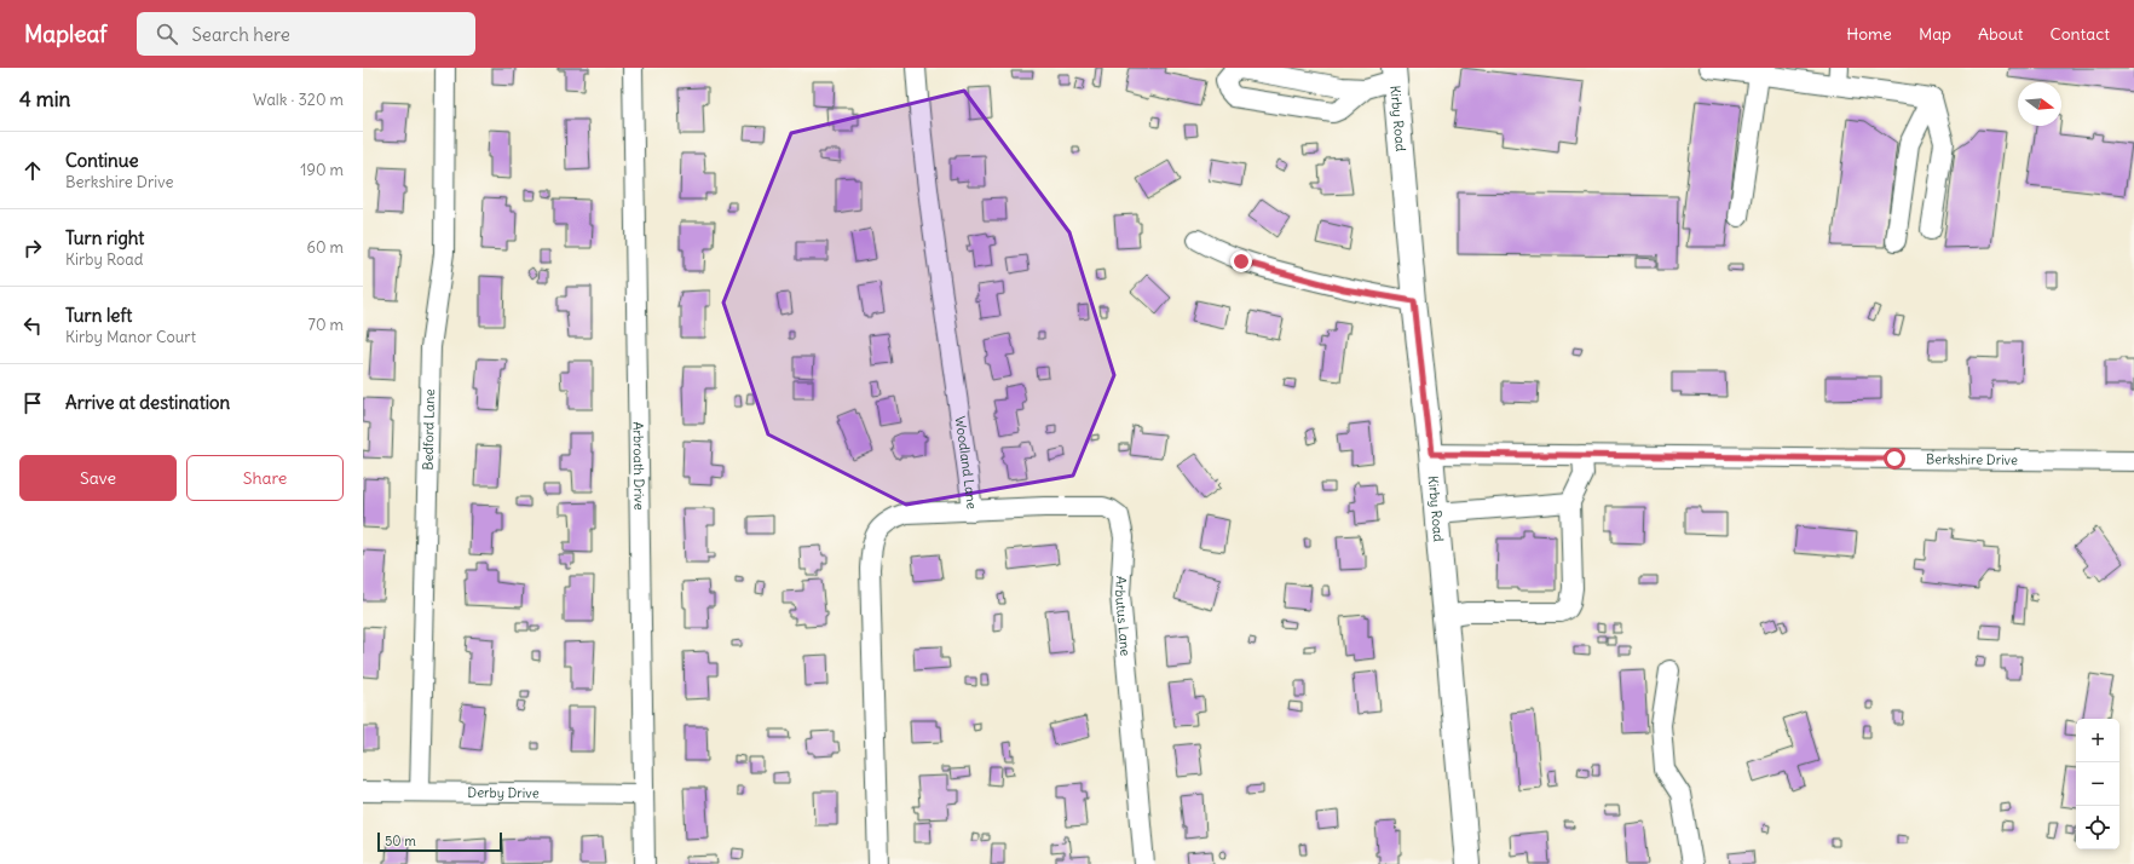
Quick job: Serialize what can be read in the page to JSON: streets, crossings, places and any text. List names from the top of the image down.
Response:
{
  "streets": {
    "main road": ["Kirby Road"],
    "street": [
      "Bedford Lane",
      "Woodland Lane",
      "Berkshire Drive",
      "Arbroath Drive",
      "Arbutus Lane",
      "Derby Drive"
    ]
  },
  "crossings": [
    ["Kirby Road", "Berkshire Drive"],
    ["Bedford Lane", "Derby Drive"],
    ["Woodland Lane", "Arbutus Lane"],
    ["Arbroath Drive", "Derby Drive"]
  ],
  "scale_bar": "50 m",
  "north": "right",
  "page": {
    "header": "Mapleaf",
    "search": "Search here",
    "nav": [
      "Home",
      "Map",
      "About",
      "Contact"
    ],
    "heading": ["4 min", "Walk · 320 m"],
    "list": [
      ["Continue", "Berkshire Drive", "190 m"],
      ["Turn right", "Kirby Road", "60 m"],
      ["Turn left", "Kirby Manor Court", "70 m"],
      "Arrive at destination"
    ],
    "buttons": ["Save", "Share"],
    "map_buttons": ["+", "−"],
    "scale": "50 m"
  }
}
